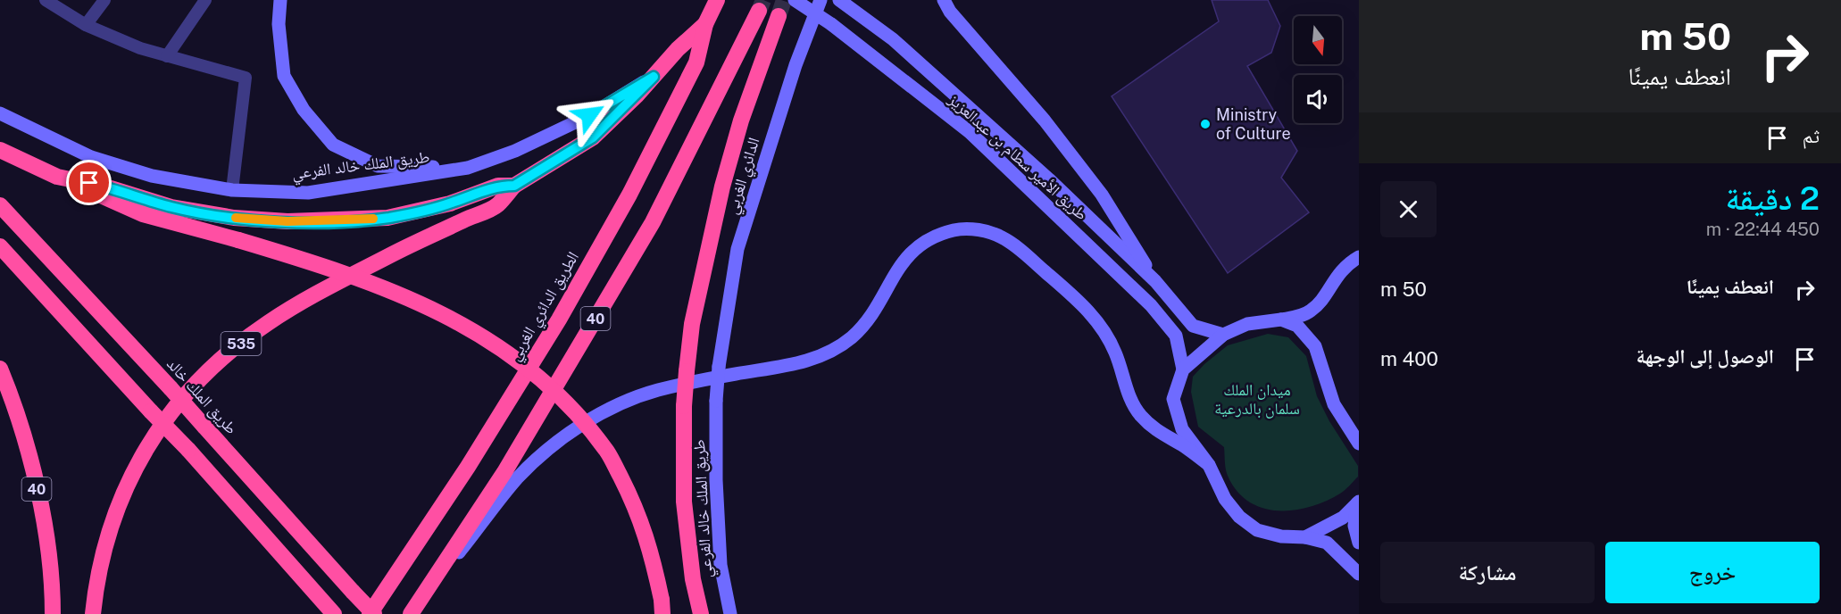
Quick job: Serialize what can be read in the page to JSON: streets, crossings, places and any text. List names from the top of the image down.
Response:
{
  "streets": {
    "highway": [
      "الطريق الدائري الغربي",
      "40",
      "535",
      "طريق الملك خالد"
    ],
    "street": ["طريق الأمير سطام بن عبدالعزيز", "طريق الملك خالد الفرعي", "الدائري الغربي"]
  },
  "crossings": [
    ["طريق الملك خالد الفرعي", "الدائري الغربي"],
    ["طريق الملك خالد الفرعي", "535"],
    ["الطريق الدائري الغربي", "535"]
  ],
  "parks": ["ميدان الملك سلمان بالدرعية"],
  "places": ["Ministry of Culture"],
  "north": "bottom",
  "page": {
    "turn": ["50 m", "انعطف يمينًا"],
    "then": "ثم",
    "heading": ["2 دقيقة", "450 m · 22:44"],
    "list": [
      {
        "name": "انعطف يمينًا",
        "value": "50 m"
      },
      {
        "name": "الوصول إلى الوجهة",
        "value": "400 m"
      }
    ],
    "buttons": ["خروج", "مشاركة"]
  }
}
